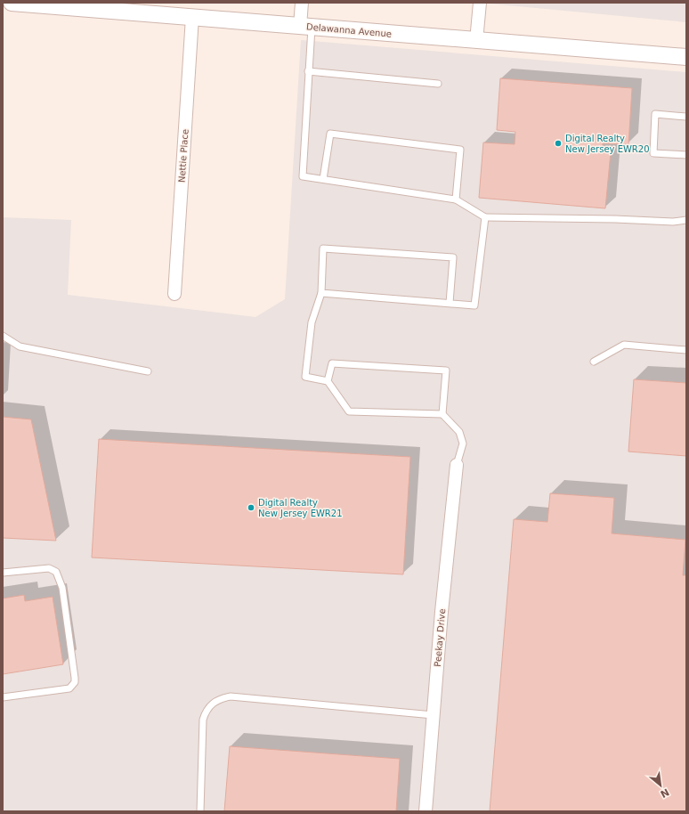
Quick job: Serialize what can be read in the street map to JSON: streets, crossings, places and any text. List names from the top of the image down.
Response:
{
  "streets": {
    "street": ["Delawanna Avenue", "Nettie Place", "Peekay Drive"]
  },
  "crossings": [
    ["Delawanna Avenue", "Nettie Place"]
  ],
  "places": ["Digital Realty New Jersey EWR20", "Digital Realty New Jersey EWR21"],
  "north": "bottom right"
}
